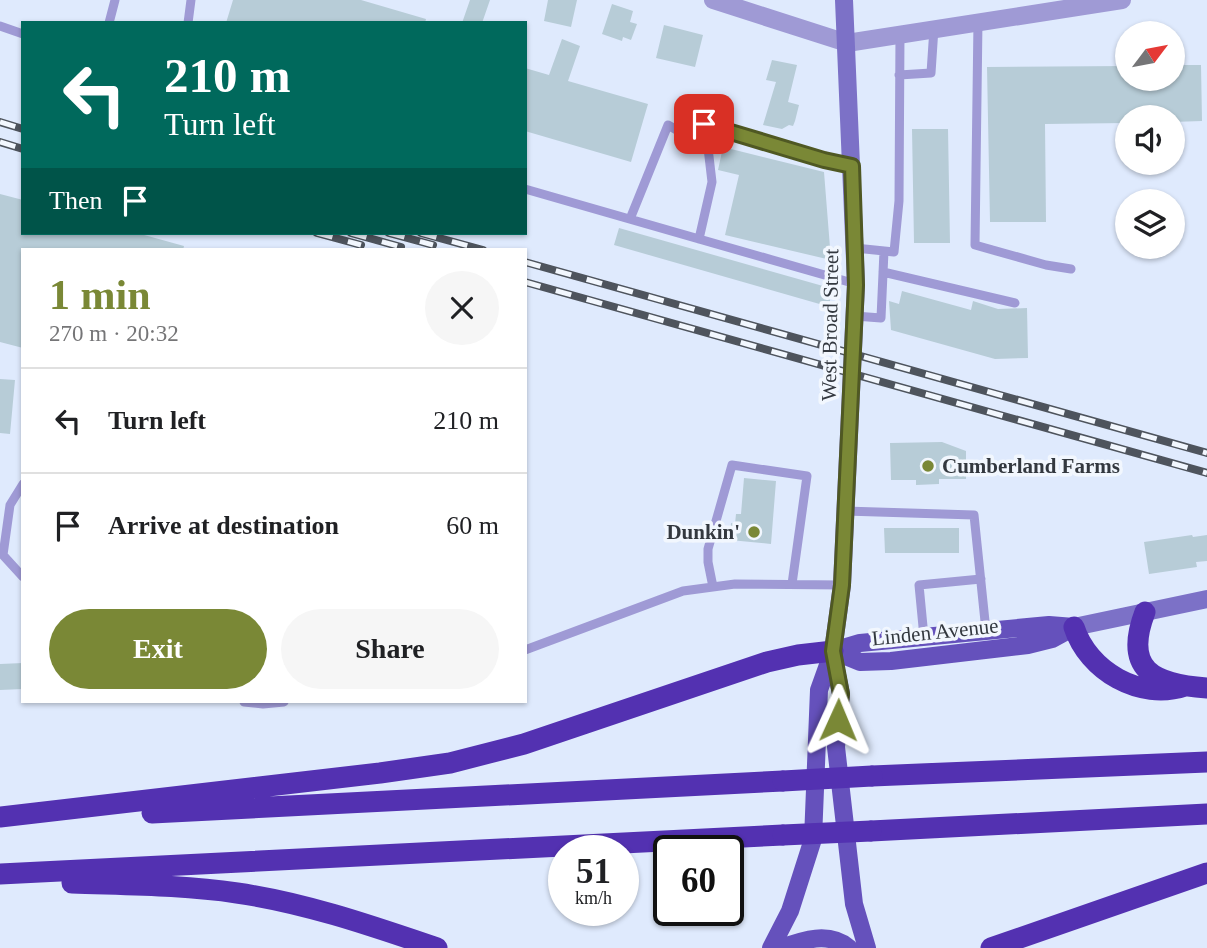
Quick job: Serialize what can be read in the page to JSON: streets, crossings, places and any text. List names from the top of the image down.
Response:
{
  "streets": {
    "main road": ["West Broad Street", "Linden Avenue"]
  },
  "crossings": [
    ["West Broad Street", "Linden Avenue"]
  ],
  "places": ["Cumberland Farms", "Dunkin'"],
  "north": "top right",
  "page": {
    "turn": ["210 m", "Turn left"],
    "then": "Then",
    "heading": ["1 min", "270 m · 20:32"],
    "list": [
      {
        "name": "Turn left",
        "value": "210 m"
      },
      {
        "name": "Arrive at destination",
        "value": "60 m"
      }
    ],
    "buttons": ["Exit", "Share"],
    "speed": "51 km/h",
    "limit": "60"
  }
}
